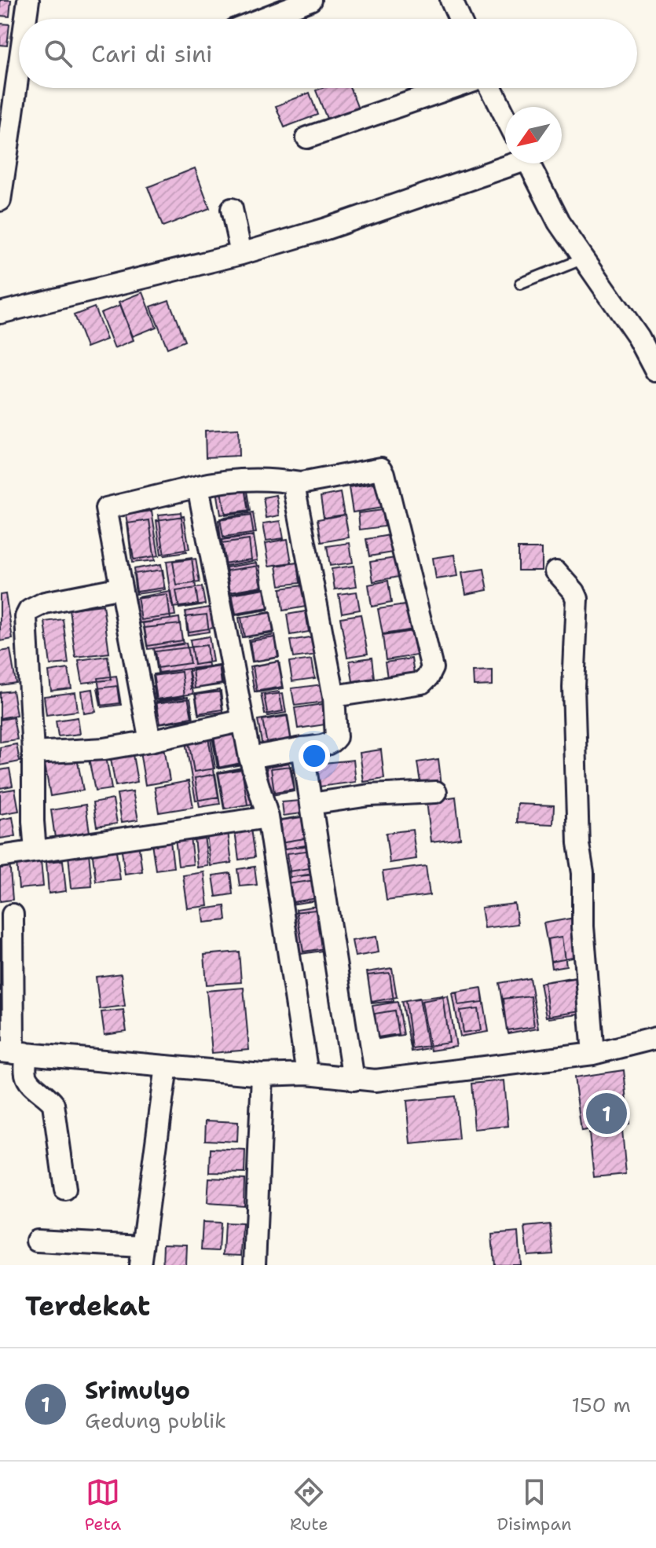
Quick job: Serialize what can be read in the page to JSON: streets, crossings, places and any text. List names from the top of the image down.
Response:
{
  "north": "bottom left",
  "page": {
    "search": "Cari di sini",
    "pins": "1",
    "heading": "Terdekat",
    "list": [
      {
        "mark": "1",
        "name": "Srimulyo",
        "note": "Gedung publik",
        "value": "150 m"
      }
    ],
    "nav": ["Peta", "Rute", "Disimpan"]
  }
}
